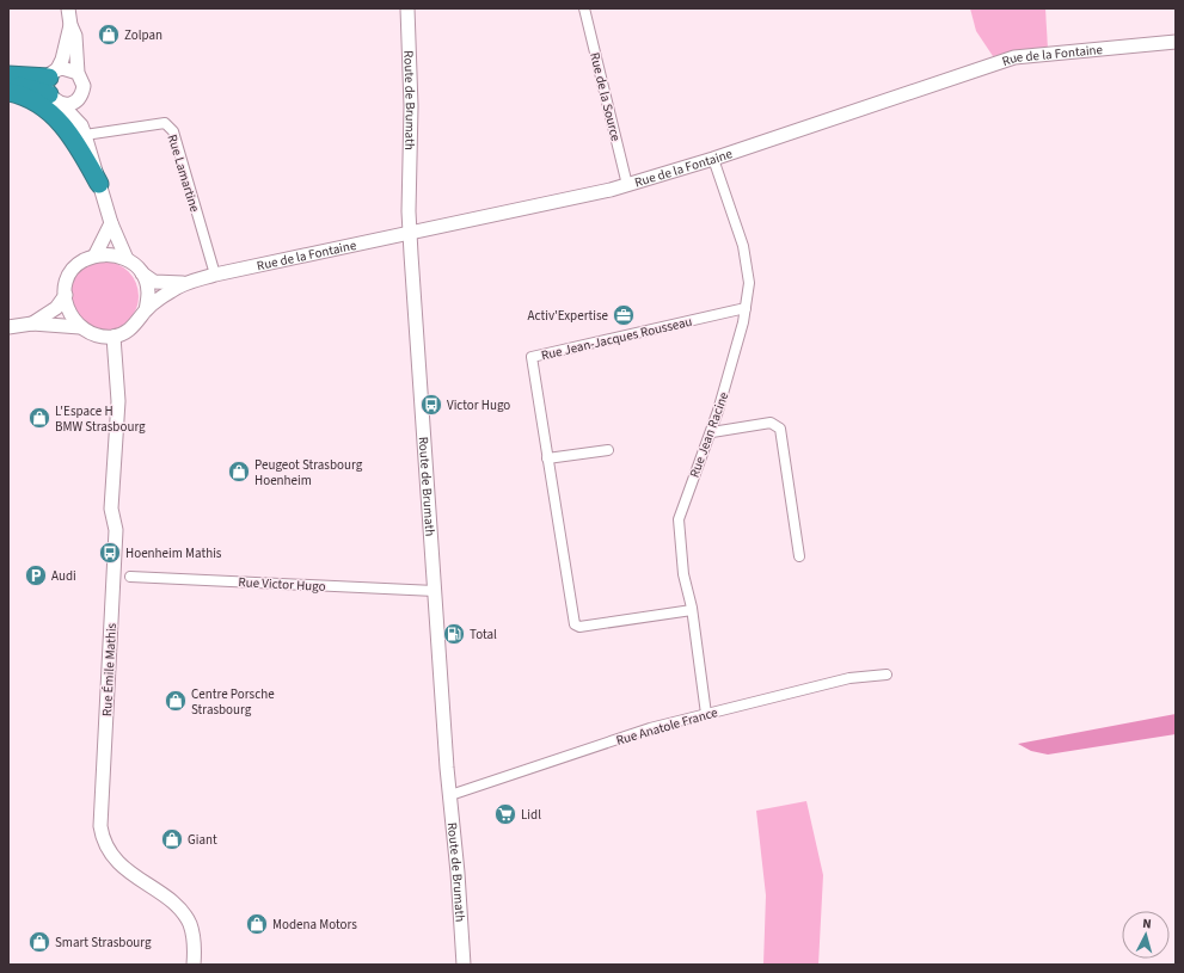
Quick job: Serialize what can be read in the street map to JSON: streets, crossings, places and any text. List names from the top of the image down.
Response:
{
  "streets": {
    "street": [
      "Rue de la Fontaine",
      "Rue de la Source",
      "Route de Brumath",
      "Rue Lamartine",
      "Rue Jean-Jacques Rousseau",
      "Rue Jean Racine",
      "Rue Victor Hugo",
      "Rue Émile Mathis",
      "Rue Anatole France"
    ]
  },
  "crossings": [
    ["Rue de la Fontaine", "Rue de la Source"],
    ["Rue de la Fontaine", "Route de Brumath"],
    ["Rue de la Fontaine", "Rue Lamartine"],
    ["Rue de la Fontaine", "Rue Jean Racine"],
    ["Rue de la Fontaine", "Rue Émile Mathis"],
    ["Route de Brumath", "Rue Victor Hugo"],
    ["Route de Brumath", "Rue Anatole France"],
    ["Rue Jean-Jacques Rousseau", "Rue Jean Racine"],
    ["Rue Jean Racine", "Rue Anatole France"]
  ],
  "places": {
    "shop": [
      "Zolpan",
      "L'Espace H BMW Strasbourg",
      "Peugeot Strasbourg Hoenheim",
      "Centre Porsche Strasbourg",
      "Giant",
      "Modena Motors",
      "Smart Strasbourg"
    ],
    "office": ["Activ'Expertise"],
    "bus stop": ["Victor Hugo", "Hoenheim Mathis"],
    "parking": ["Audi"],
    "fuel station": ["Total"],
    "supermarket": ["Lidl"]
  },
  "north": "top"
}
